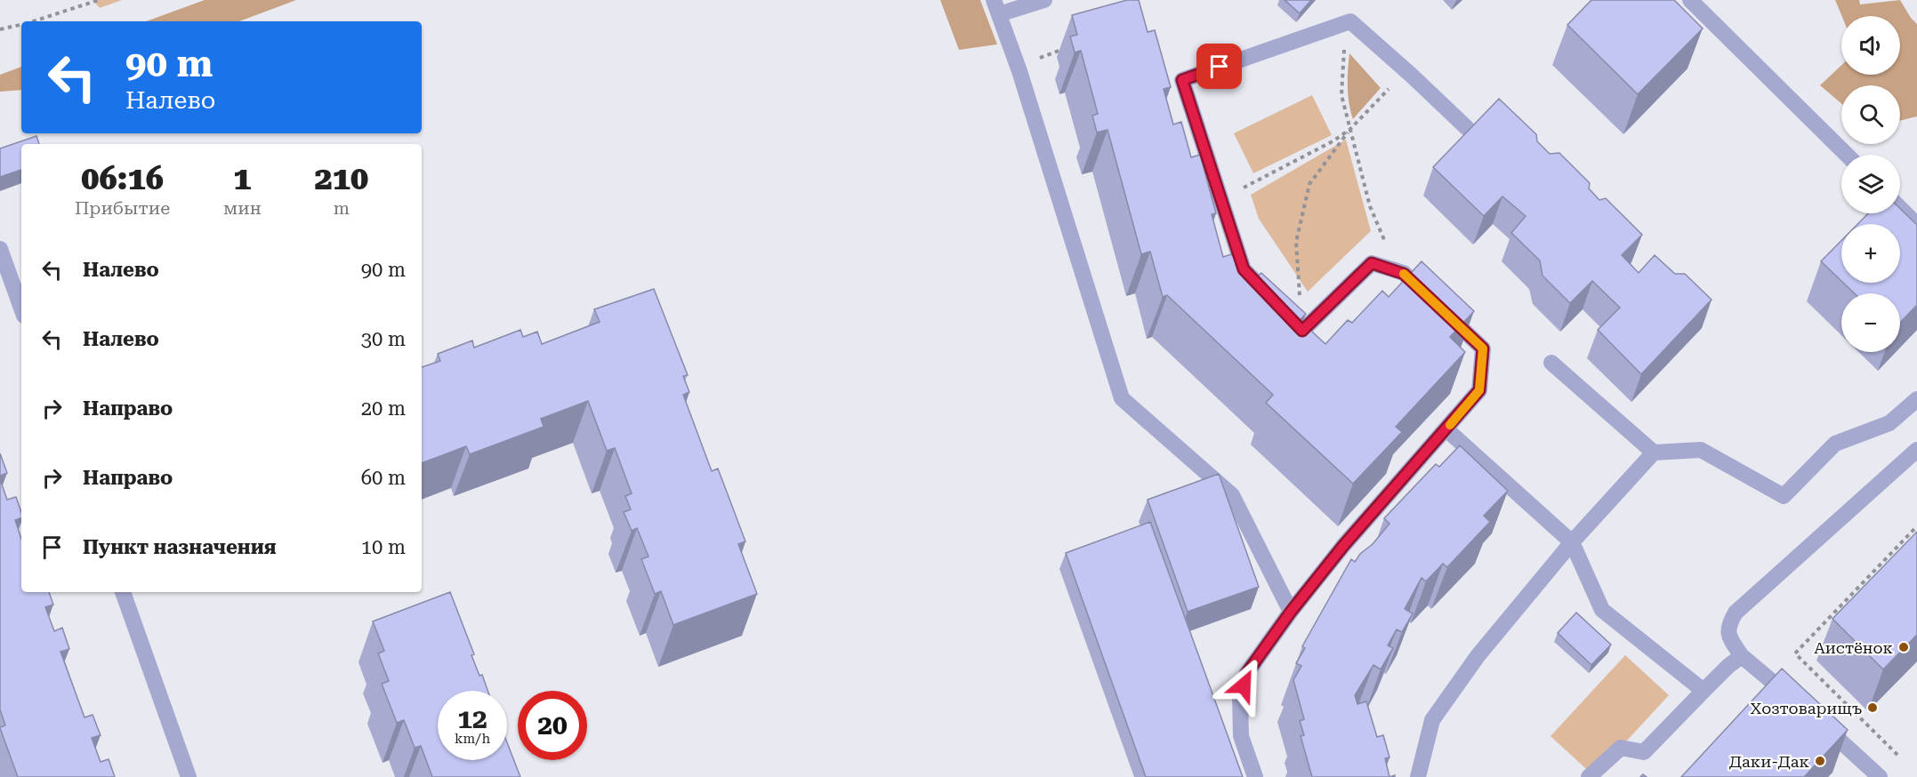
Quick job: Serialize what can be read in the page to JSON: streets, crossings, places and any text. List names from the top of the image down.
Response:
{
  "places": ["Аистёнок", "Хозтоварищъ", "Даки-Дак"],
  "page": {
    "map_buttons": ["+", "−"],
    "turn": ["90 m", "Налево"],
    "eta": [
      "06:16",
      "Прибытие",
      "1",
      "мин",
      "210",
      "m"
    ],
    "list": [
      {
        "name": "Налево",
        "value": "90 m"
      },
      {
        "name": "Налево",
        "value": "30 m"
      },
      {
        "name": "Направо",
        "value": "20 m"
      },
      {
        "name": "Направо",
        "value": "60 m"
      },
      {
        "name": "Пункт назначения",
        "value": "10 m"
      }
    ],
    "speed": "12 km/h",
    "limit": "20"
  }
}
